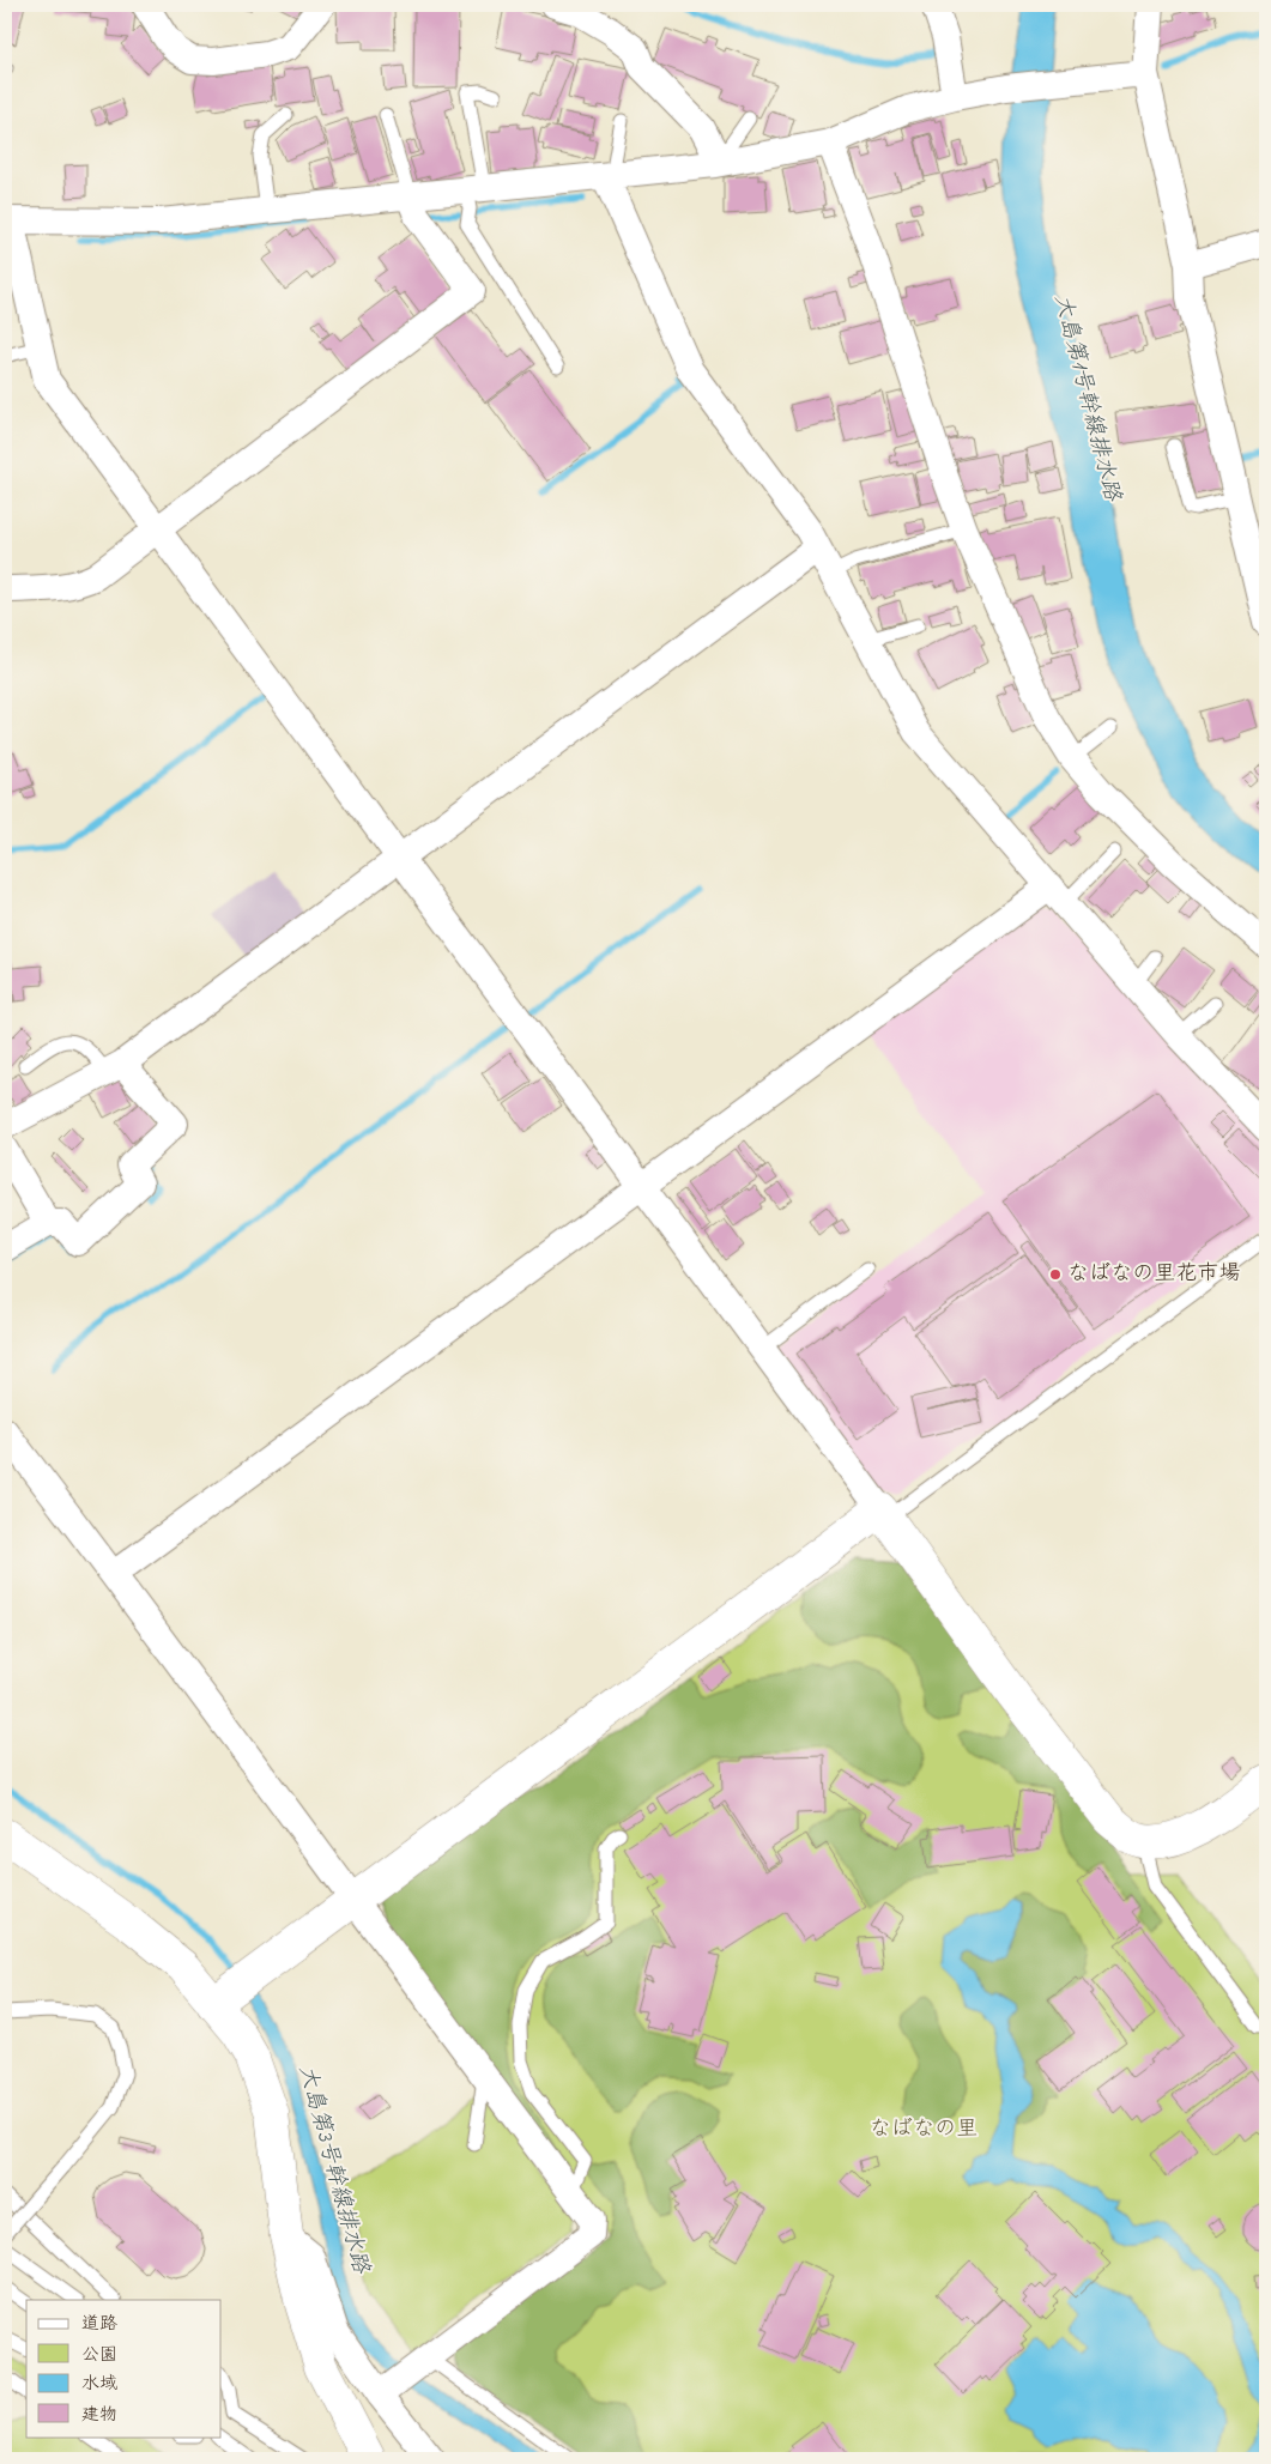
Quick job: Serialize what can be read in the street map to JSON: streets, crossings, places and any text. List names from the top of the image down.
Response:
{
  "water": ["大島第1号幹線排水路", "大島第3号幹線排水路"],
  "parks": ["なばなの里"],
  "places": ["なばなの里花市場"],
  "legend": [
    "道路",
    "公園",
    "水域",
    "建物"
  ]
}
